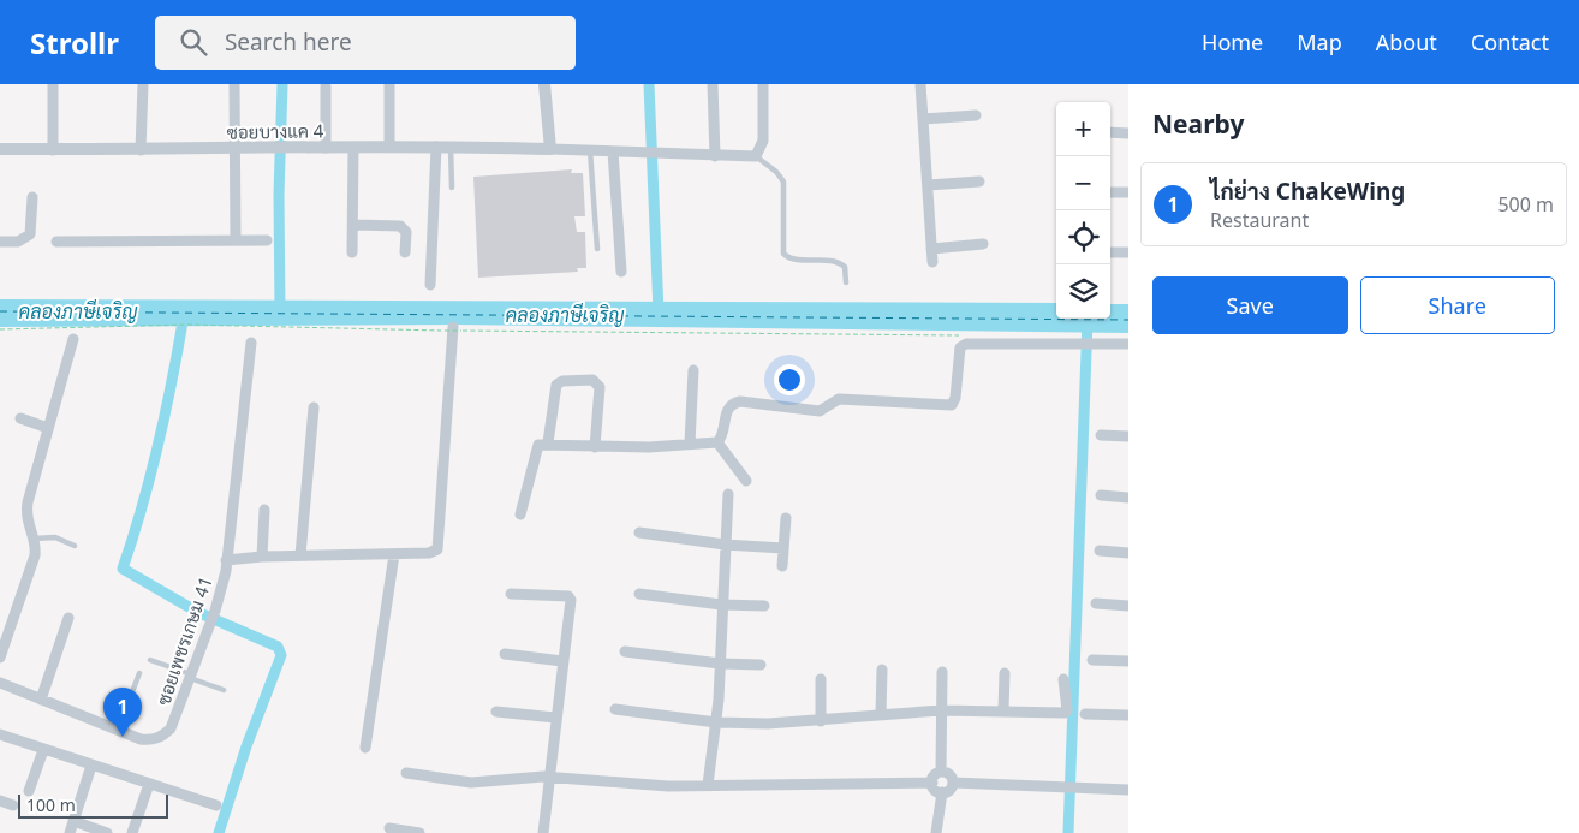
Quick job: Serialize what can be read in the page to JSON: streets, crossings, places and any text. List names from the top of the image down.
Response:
{
  "streets": {
    "street": ["ซอยบางแค 4", "ซอยเพชรเกษม 41"]
  },
  "water": ["คลองภาษีเจริญ"],
  "scale_bar": "100 m",
  "page": {
    "header": "Strollr",
    "search": "Search here",
    "nav": [
      "Home",
      "Map",
      "About",
      "Contact"
    ],
    "heading": "Nearby",
    "map_buttons": ["+", "−"],
    "list": [
      {
        "mark": "1",
        "name": "ไก่ย่าง ChakeWing",
        "note": "Restaurant",
        "value": "500 m"
      }
    ],
    "buttons": ["Save", "Share"],
    "pins": "1",
    "scale": "100 m"
  }
}
